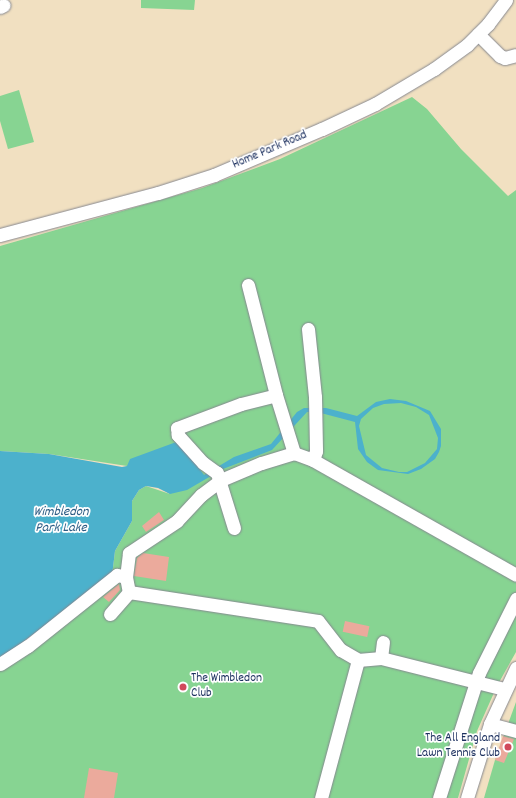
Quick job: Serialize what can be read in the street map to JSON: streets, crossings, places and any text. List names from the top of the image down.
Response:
{
  "streets": {
    "street": ["Home Park Road"]
  },
  "water": ["Wimbledon Park Lake"],
  "places": ["The Wimbledon Club", "The All England Lawn Tennis Club"]
}
